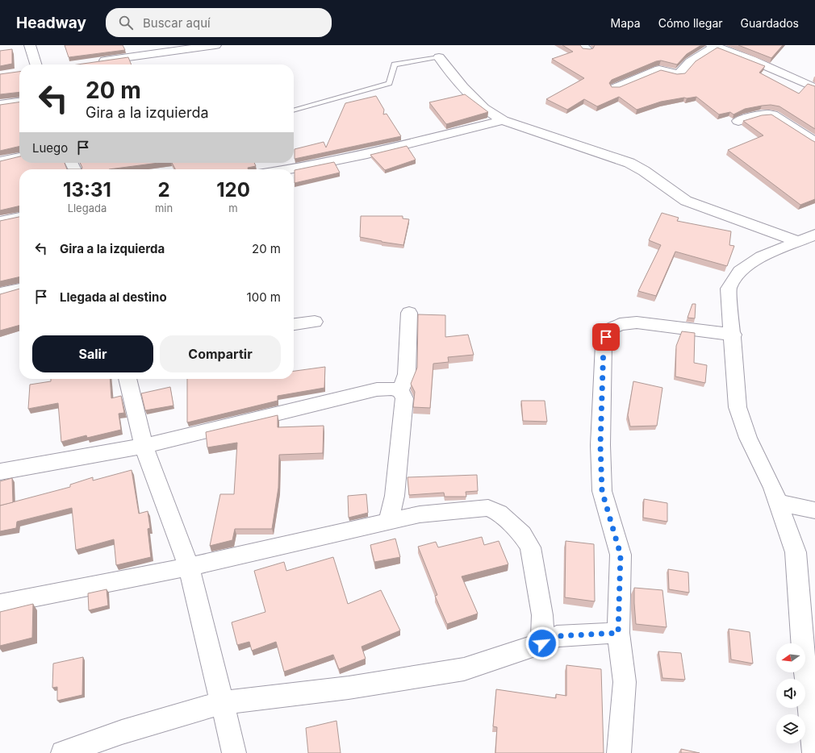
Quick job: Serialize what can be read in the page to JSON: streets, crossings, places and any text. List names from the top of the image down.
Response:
{
  "north": "left",
  "page": {
    "header": "Headway",
    "search": "Buscar aquí",
    "nav": ["Mapa", "Cómo llegar", "Guardados"],
    "turn": ["20 m", "Gira a la izquierda"],
    "then": "Luego",
    "eta": [
      "13:31",
      "Llegada",
      "2",
      "min",
      "120",
      "m"
    ],
    "list": [
      {
        "name": "Gira a la izquierda",
        "value": "20 m"
      },
      {
        "name": "Llegada al destino",
        "value": "100 m"
      }
    ],
    "buttons": ["Salir", "Compartir"]
  }
}
